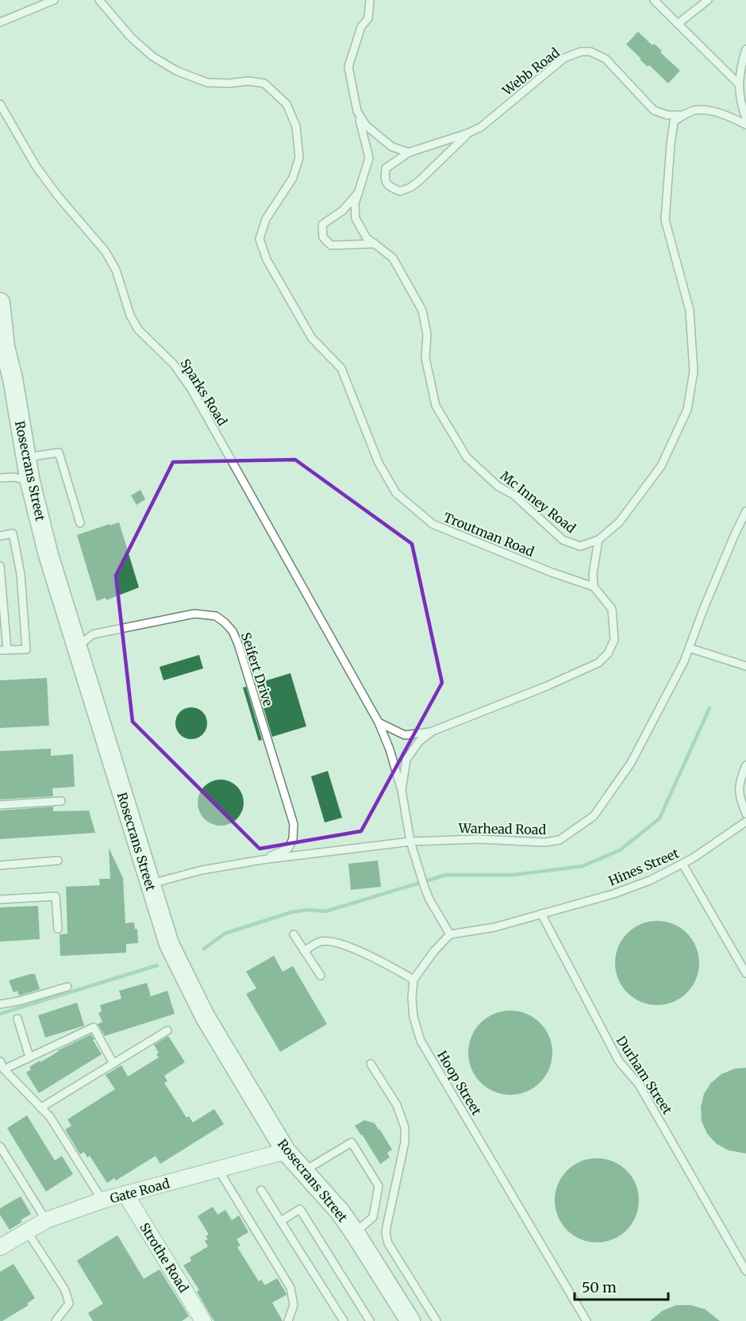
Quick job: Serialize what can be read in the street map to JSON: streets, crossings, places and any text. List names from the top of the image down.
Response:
{
  "streets": {
    "street": ["Rosecrans Street", "Gate Road", "Strothe Road"],
    "lane": [
      "Webb Road",
      "Sparks Road",
      "Mc Inney Road",
      "Troutman Road",
      "Seifert Drive",
      "Warhead Road",
      "Hines Street",
      "Durham Street",
      "Hoop Street"
    ]
  },
  "crossings": [
    ["Webb Road", "Mc Inney Road"],
    ["Rosecrans Street", "Seifert Drive"],
    ["Rosecrans Street", "Warhead Road"],
    ["Rosecrans Street", "Gate Road"],
    ["Seifert Drive", "Warhead Road"],
    ["Hines Street", "Durham Street"],
    ["Gate Road", "Strothe Road"]
  ],
  "scale_bar": "50 m"
}
